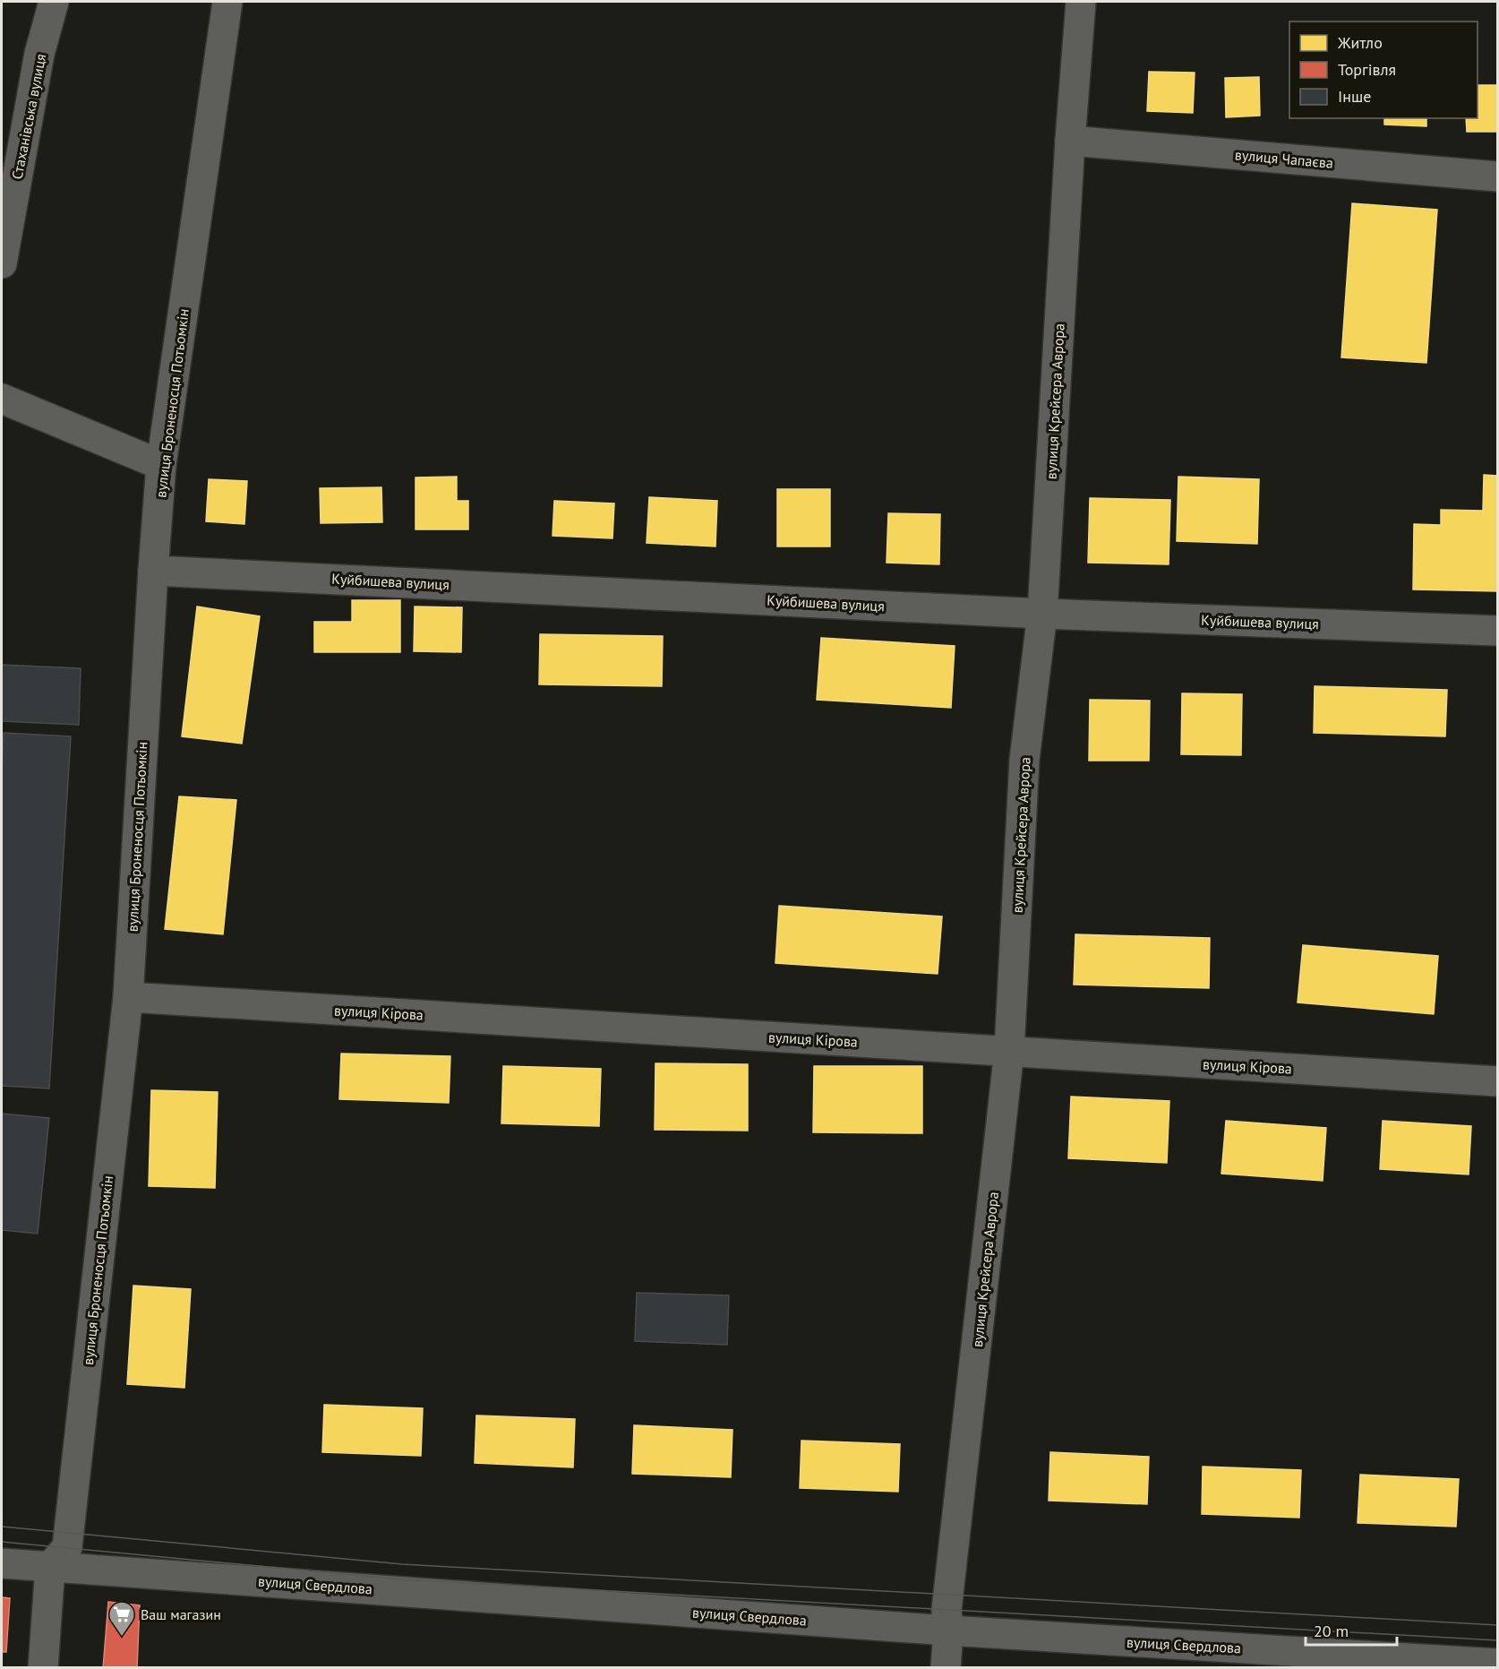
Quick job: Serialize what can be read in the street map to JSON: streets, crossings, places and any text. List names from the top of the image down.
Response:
{
  "streets": {
    "street": [
      "Стаханівська вулиця",
      "вулиця Чапаєва",
      "вулиця Крейсера Аврора",
      "вулиця Броненосця Потьомкін",
      "Куйбишева вулиця",
      "вулиця Кірова",
      "вулиця Свердлова"
    ]
  },
  "crossings": [
    ["вулиця Чапаєва", "вулиця Крейсера Аврора"],
    ["вулиця Крейсера Аврора", "Куйбишева вулиця"],
    ["вулиця Крейсера Аврора", "вулиця Кірова"],
    ["вулиця Крейсера Аврора", "вулиця Свердлова"],
    ["вулиця Броненосця Потьомкін", "Куйбишева вулиця"],
    ["вулиця Броненосця Потьомкін", "вулиця Кірова"],
    ["вулиця Броненосця Потьомкін", "вулиця Свердлова"]
  ],
  "places": {
    "supermarket": ["Ваш магазин"]
  },
  "legend": ["Житло", "Торгівля", "Інше"],
  "scale_bar": "20 m"
}
